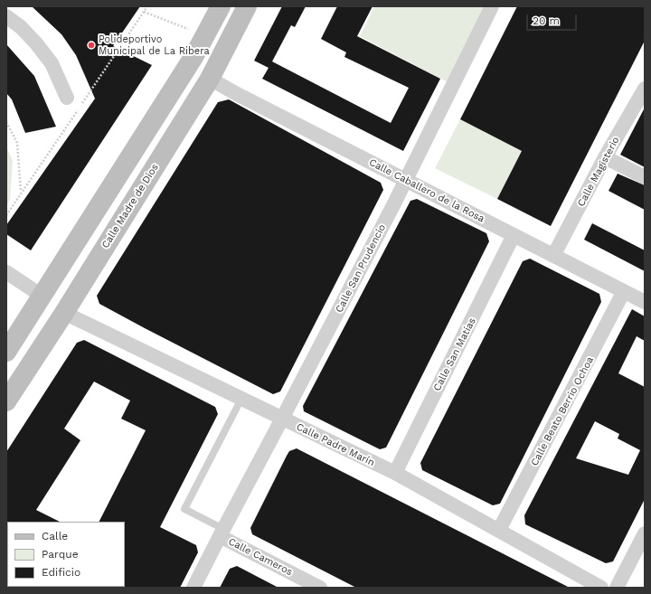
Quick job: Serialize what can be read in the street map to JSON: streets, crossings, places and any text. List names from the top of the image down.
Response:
{
  "streets": {
    "main road": ["Calle Madre de Dios"],
    "street": [
      "Calle Magisterio",
      "Calle Caballero de la Rosa",
      "Calle San Prudencio",
      "Calle San Matías",
      "Calle Beato Berrio Ochoa",
      "Calle Padre Marín",
      "Calle Cameros"
    ]
  },
  "crossings": [
    ["Calle Magisterio", "Calle Caballero de la Rosa"],
    ["Calle Caballero de la Rosa", "Calle Madre de Dios"],
    ["Calle Caballero de la Rosa", "Calle San Prudencio"],
    ["Calle Caballero de la Rosa", "Calle San Matías"],
    ["Calle Caballero de la Rosa", "Calle Beato Berrio Ochoa"],
    ["Calle Madre de Dios", "Calle Padre Marín"],
    ["Calle San Prudencio", "Calle Padre Marín"],
    ["Calle San Prudencio", "Calle Cameros"],
    ["Calle San Matías", "Calle Padre Marín"],
    ["Calle Beato Berrio Ochoa", "Calle Padre Marín"]
  ],
  "places": ["Polideportivo Municipal de La Ribera"],
  "legend": ["Calle", "Parque", "Edificio"],
  "scale_bar": "20 m"
}
